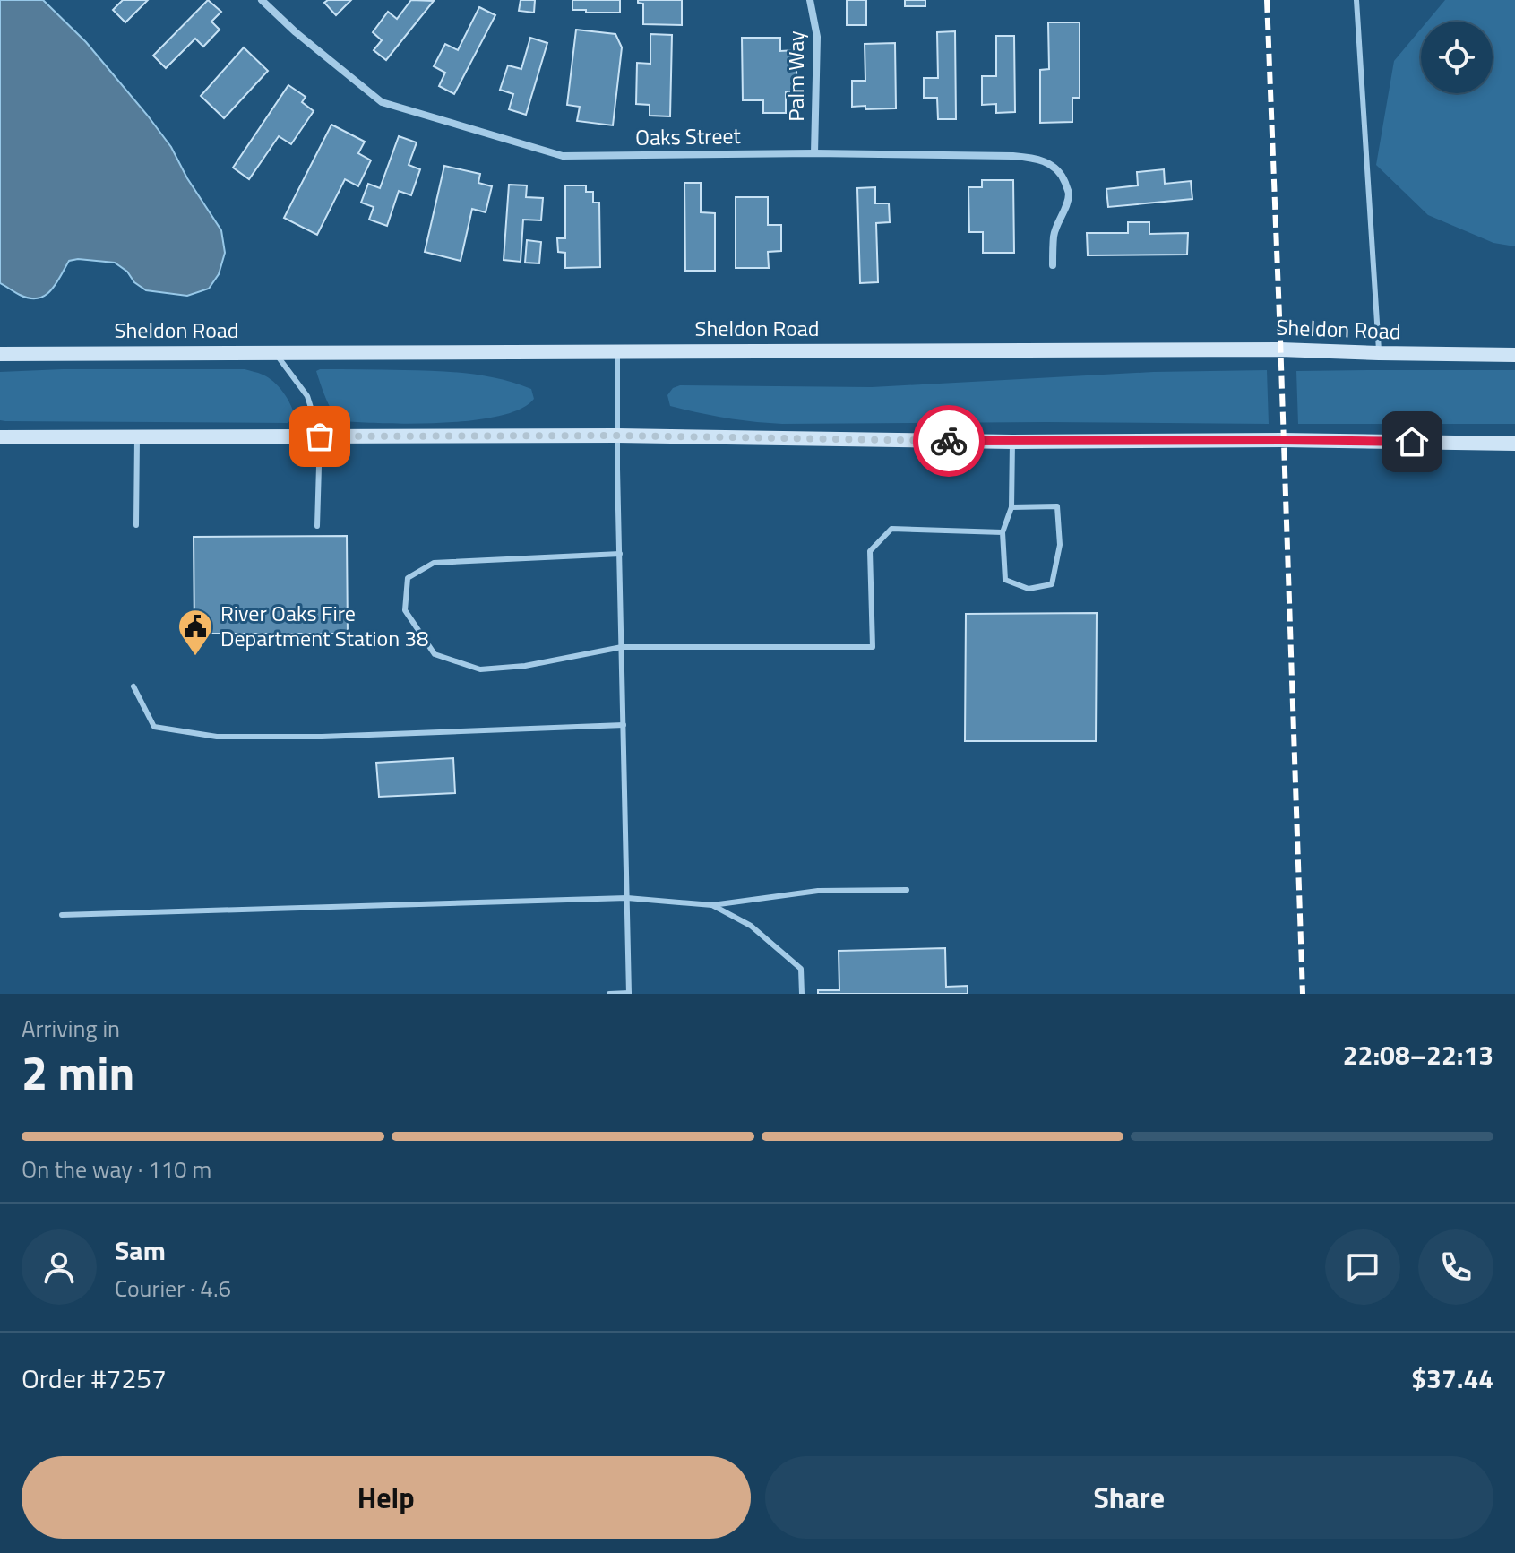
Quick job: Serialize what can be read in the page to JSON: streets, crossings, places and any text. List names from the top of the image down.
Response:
{
  "streets": {
    "main road": ["Sheldon Road"],
    "street": ["Palm Way", "Oaks Street"]
  },
  "crossings": [
    ["Palm Way", "Oaks Street"]
  ],
  "places": {
    "public building": ["River Oaks Fire Department Station 38"]
  },
  "page": {
    "heading": ["2 min", "Arriving in", "22:08–22:13"],
    "panel": [
      "Sam",
      "Courier · 4.6",
      "Order #7257",
      "$37.44"
    ],
    "bar": "On the way · 110 m",
    "buttons": ["Help", "Share"]
  }
}
